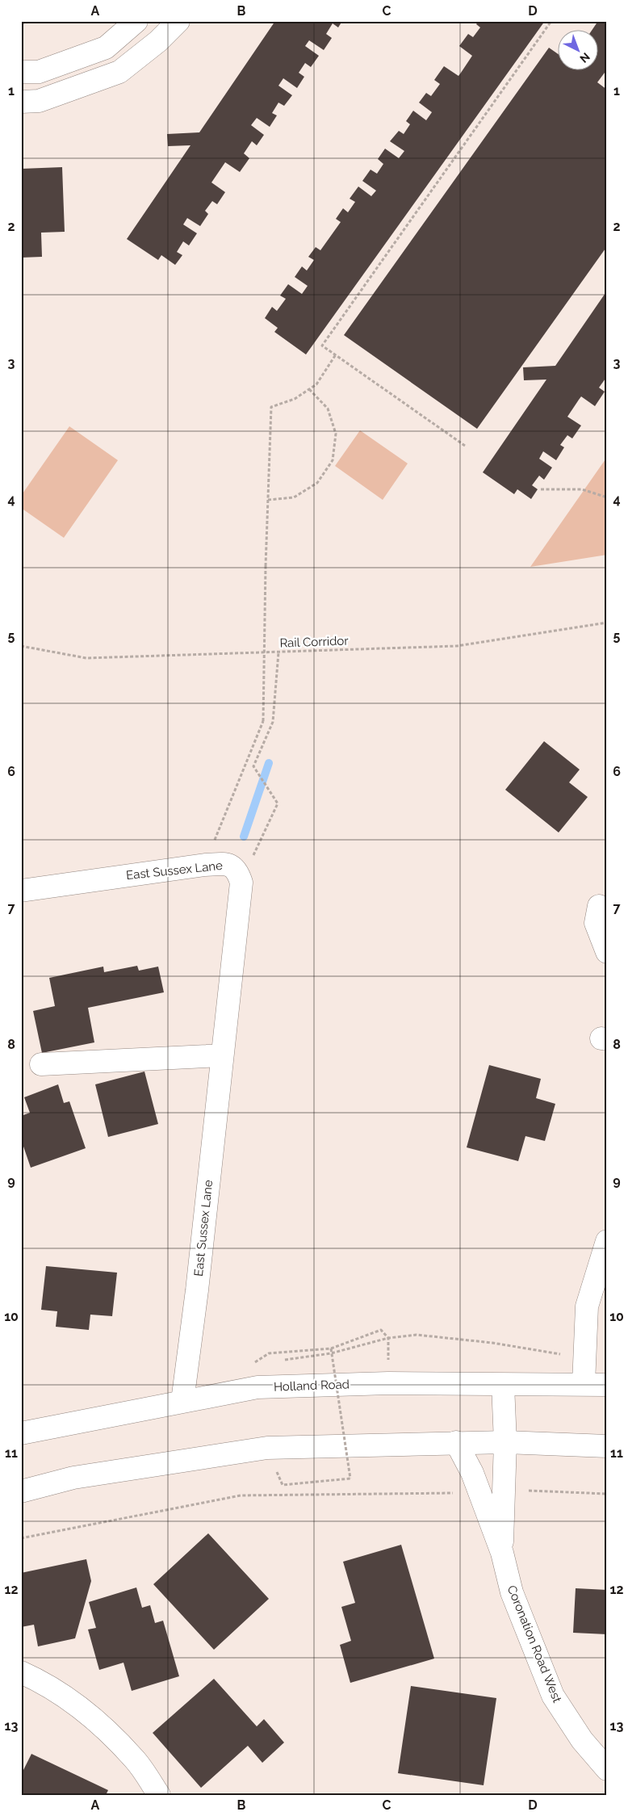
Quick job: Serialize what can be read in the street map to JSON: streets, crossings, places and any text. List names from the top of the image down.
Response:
{
  "streets": {
    "street": ["East Sussex Lane", "Holland Road", "Coronation Road West"],
    "path": ["Rail Corridor"]
  },
  "crossings": [
    ["East Sussex Lane", "Holland Road"],
    ["Holland Road", "Coronation Road West"]
  ],
  "north": "bottom right",
  "grid": {
    "columns": [
      "A",
      "B",
      "C",
      "D"
    ],
    "rows": [
      "1",
      "2",
      "3",
      "4",
      "5",
      "6",
      "7",
      "8",
      "9",
      "10",
      "11",
      "12",
      "13"
    ]
  }
}
